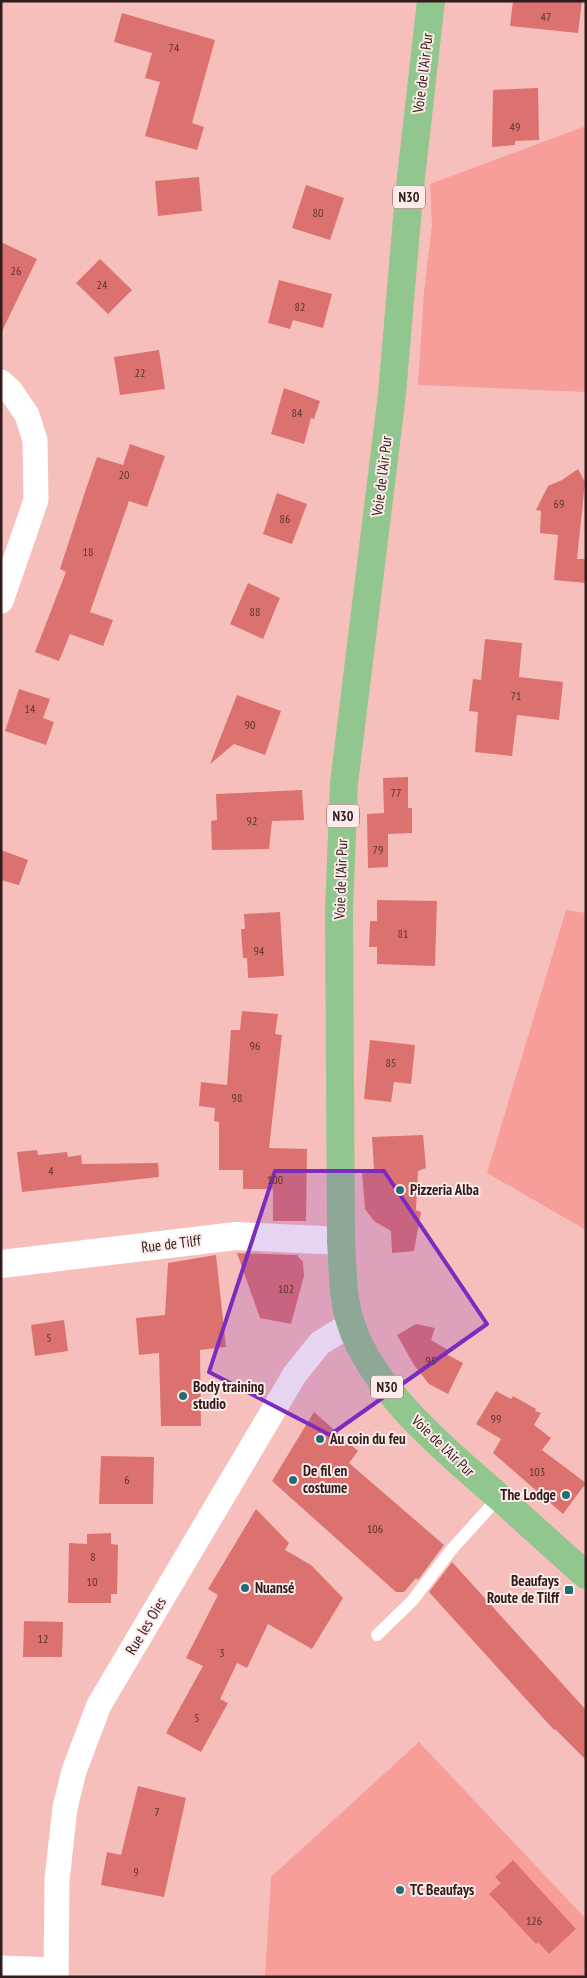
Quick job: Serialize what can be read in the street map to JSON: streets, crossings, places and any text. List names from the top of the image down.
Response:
{
  "streets": {
    "main road": ["Voie de l'Air Pur", "N30", "Rue de Tilff"],
    "street": ["Rue les Oies"]
  },
  "crossings": [
    ["Voie de l'Air Pur", "Rue de Tilff"],
    ["Voie de l'Air Pur", "Rue les Oies"]
  ],
  "places": {
    "other": [
      "Pizzeria Alba",
      "Body training studio",
      "Au coin du feu",
      "De fil en costume",
      "The Lodge",
      "Nuansé",
      "TC Beaufays"
    ],
    "transit": ["Beaufays Route de Tilff"]
  },
  "house_numbers": [
    "47",
    "74",
    "49",
    "80",
    "26",
    "24",
    "82",
    "22",
    "84",
    "20",
    "69",
    "86",
    "18",
    "88",
    "71",
    "14",
    "90",
    "77",
    "92",
    "79",
    "81",
    "94",
    "96",
    "85",
    "98",
    "4",
    "100",
    "102",
    "5",
    "95",
    "99",
    "103",
    "6",
    "106",
    "8",
    "10",
    "12",
    "3",
    "5",
    "7",
    "9",
    "126"
  ]
}
